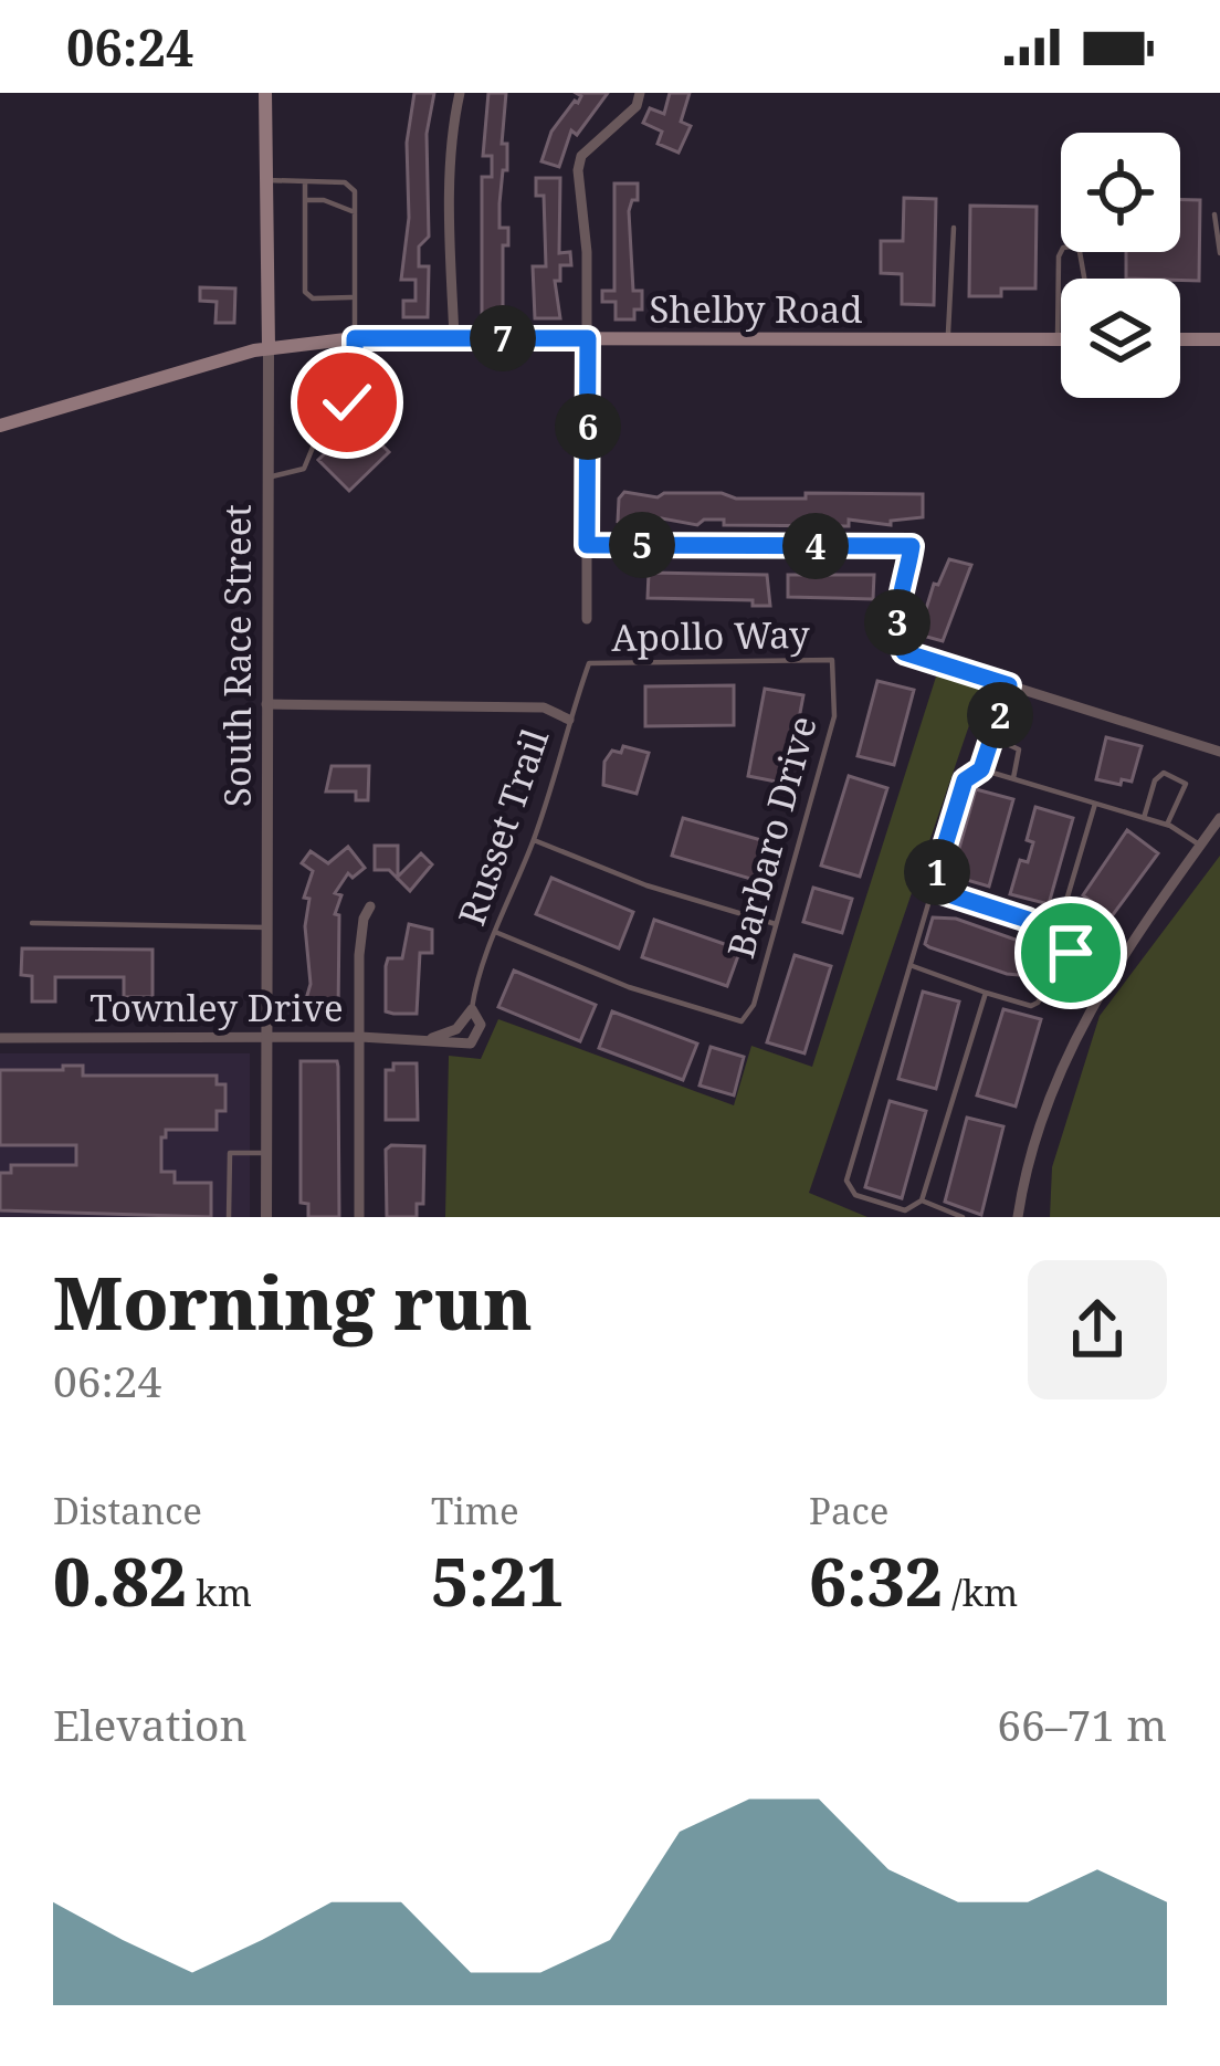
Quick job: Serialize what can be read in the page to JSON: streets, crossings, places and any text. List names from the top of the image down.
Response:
{
  "streets": {
    "main road": ["Shelby Road", "South Race Street"],
    "street": ["Townley Drive"],
    "lane": ["Apollo Way", "Russet Trail", "Barbaro Drive"]
  },
  "crossings": [
    ["Shelby Road", "South Race Street"],
    ["Apollo Way", "Russet Trail"],
    ["Apollo Way", "Barbaro Drive"],
    ["South Race Street", "Townley Drive"],
    ["Russet Trail", "Barbaro Drive"],
    ["Russet Trail", "Townley Drive"]
  ],
  "page": {
    "status": "06:24",
    "pins": [
      "7",
      "6",
      "5",
      "4",
      "3",
      "2",
      "1"
    ],
    "heading": ["Morning run", "06:24"],
    "stats": [
      ["Distance", "0.82 km"],
      ["Time", "5:21"],
      ["Pace", "6:32 /km"]
    ],
    "chart": ["Elevation", "66–71 m"]
  }
}
